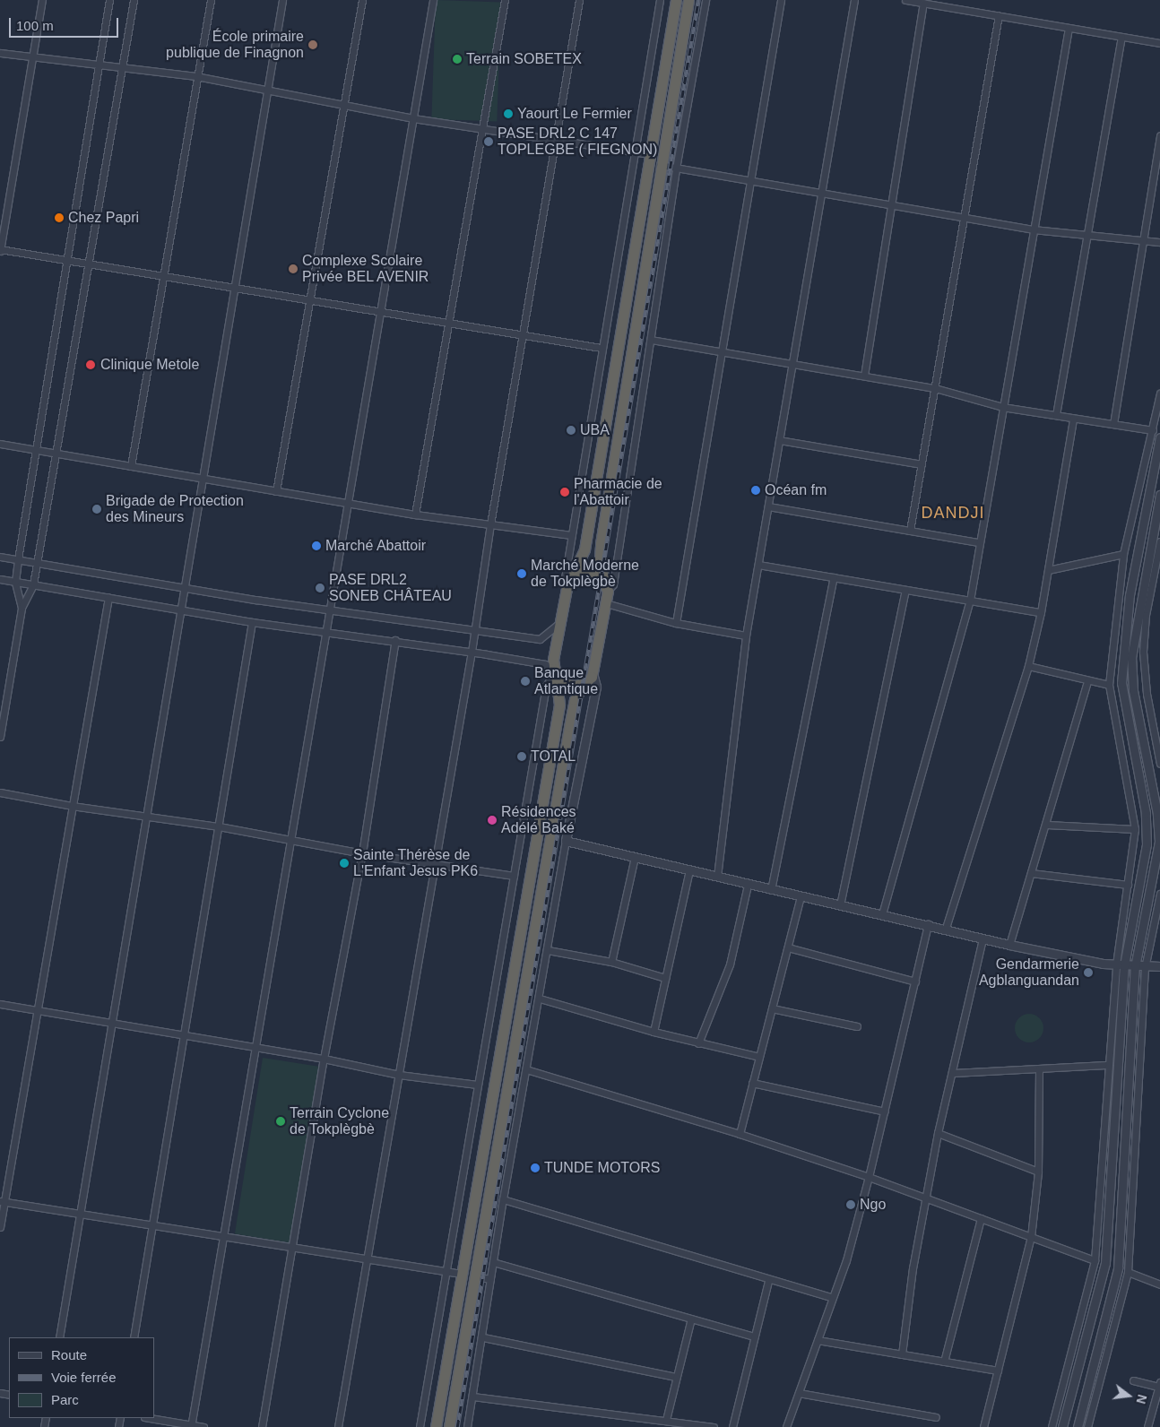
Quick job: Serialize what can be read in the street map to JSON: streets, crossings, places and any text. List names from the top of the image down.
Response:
{
  "districts": ["DANDJI"],
  "places": [
    "École primaire publique de Finagnon",
    "Terrain SOBETEX",
    "Yaourt Le Fermier",
    "PASE DRL2 C 147 TOPLEGBE ( FIEGNON)",
    "Chez Papri",
    "Complexe Scolaire Privée BEL AVENIR",
    "Clinique Metole",
    "UBA",
    "Océan fm",
    "Pharmacie de l'Abattoir",
    "Brigade de Protection des Mineurs",
    "Marché Abattoir",
    "Marché Moderne de Tokplègbè",
    "PASE DRL2 SONEB CHÂTEAU",
    "Banque Atlantique",
    "TOTAL",
    "Résidences Adélé Baké",
    "Sainte Thérèse de L'Enfant Jesus PK6",
    "Gendarmerie Agblanguandan",
    "Terrain Cyclone de Tokplègbè",
    "TUNDE MOTORS",
    "Ngo"
  ],
  "legend": ["Route", "Voie ferrée", "Parc"],
  "scale_bar": "100 m",
  "north": "right"
}
